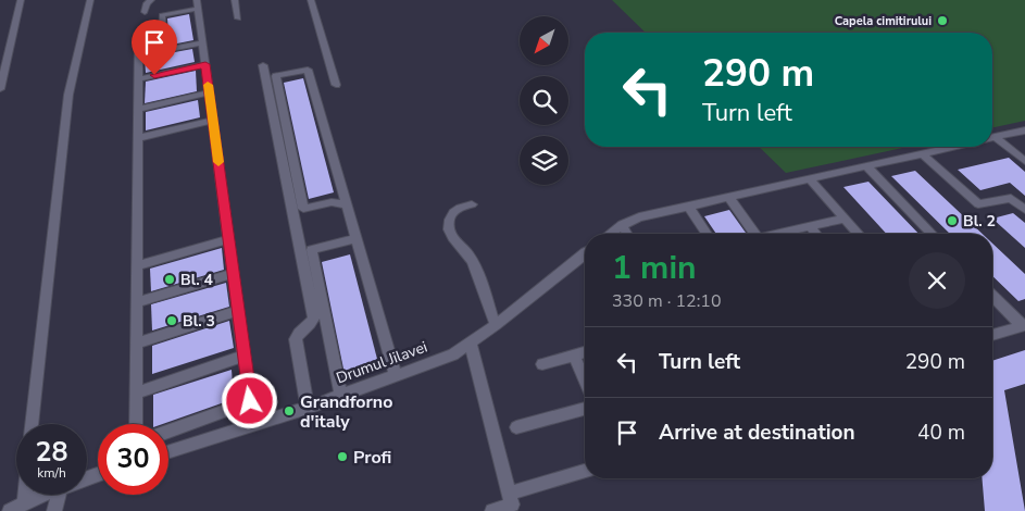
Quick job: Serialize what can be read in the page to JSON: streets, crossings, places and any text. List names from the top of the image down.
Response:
{
  "streets": {
    "street": ["Drumul Jilavei"]
  },
  "places": [
    "Capela cimitirului",
    "Bl. 2",
    "Bl. 4",
    "Bl. 3",
    "Grandforno d'italy",
    "Profi"
  ],
  "north": "bottom left",
  "page": {
    "turn": ["290 m", "Turn left"],
    "heading": ["1 min", "330 m · 12:10"],
    "list": [
      {
        "name": "Turn left",
        "value": "290 m"
      },
      {
        "name": "Arrive at destination",
        "value": "40 m"
      }
    ],
    "speed": "28 km/h",
    "limit": "30"
  }
}
